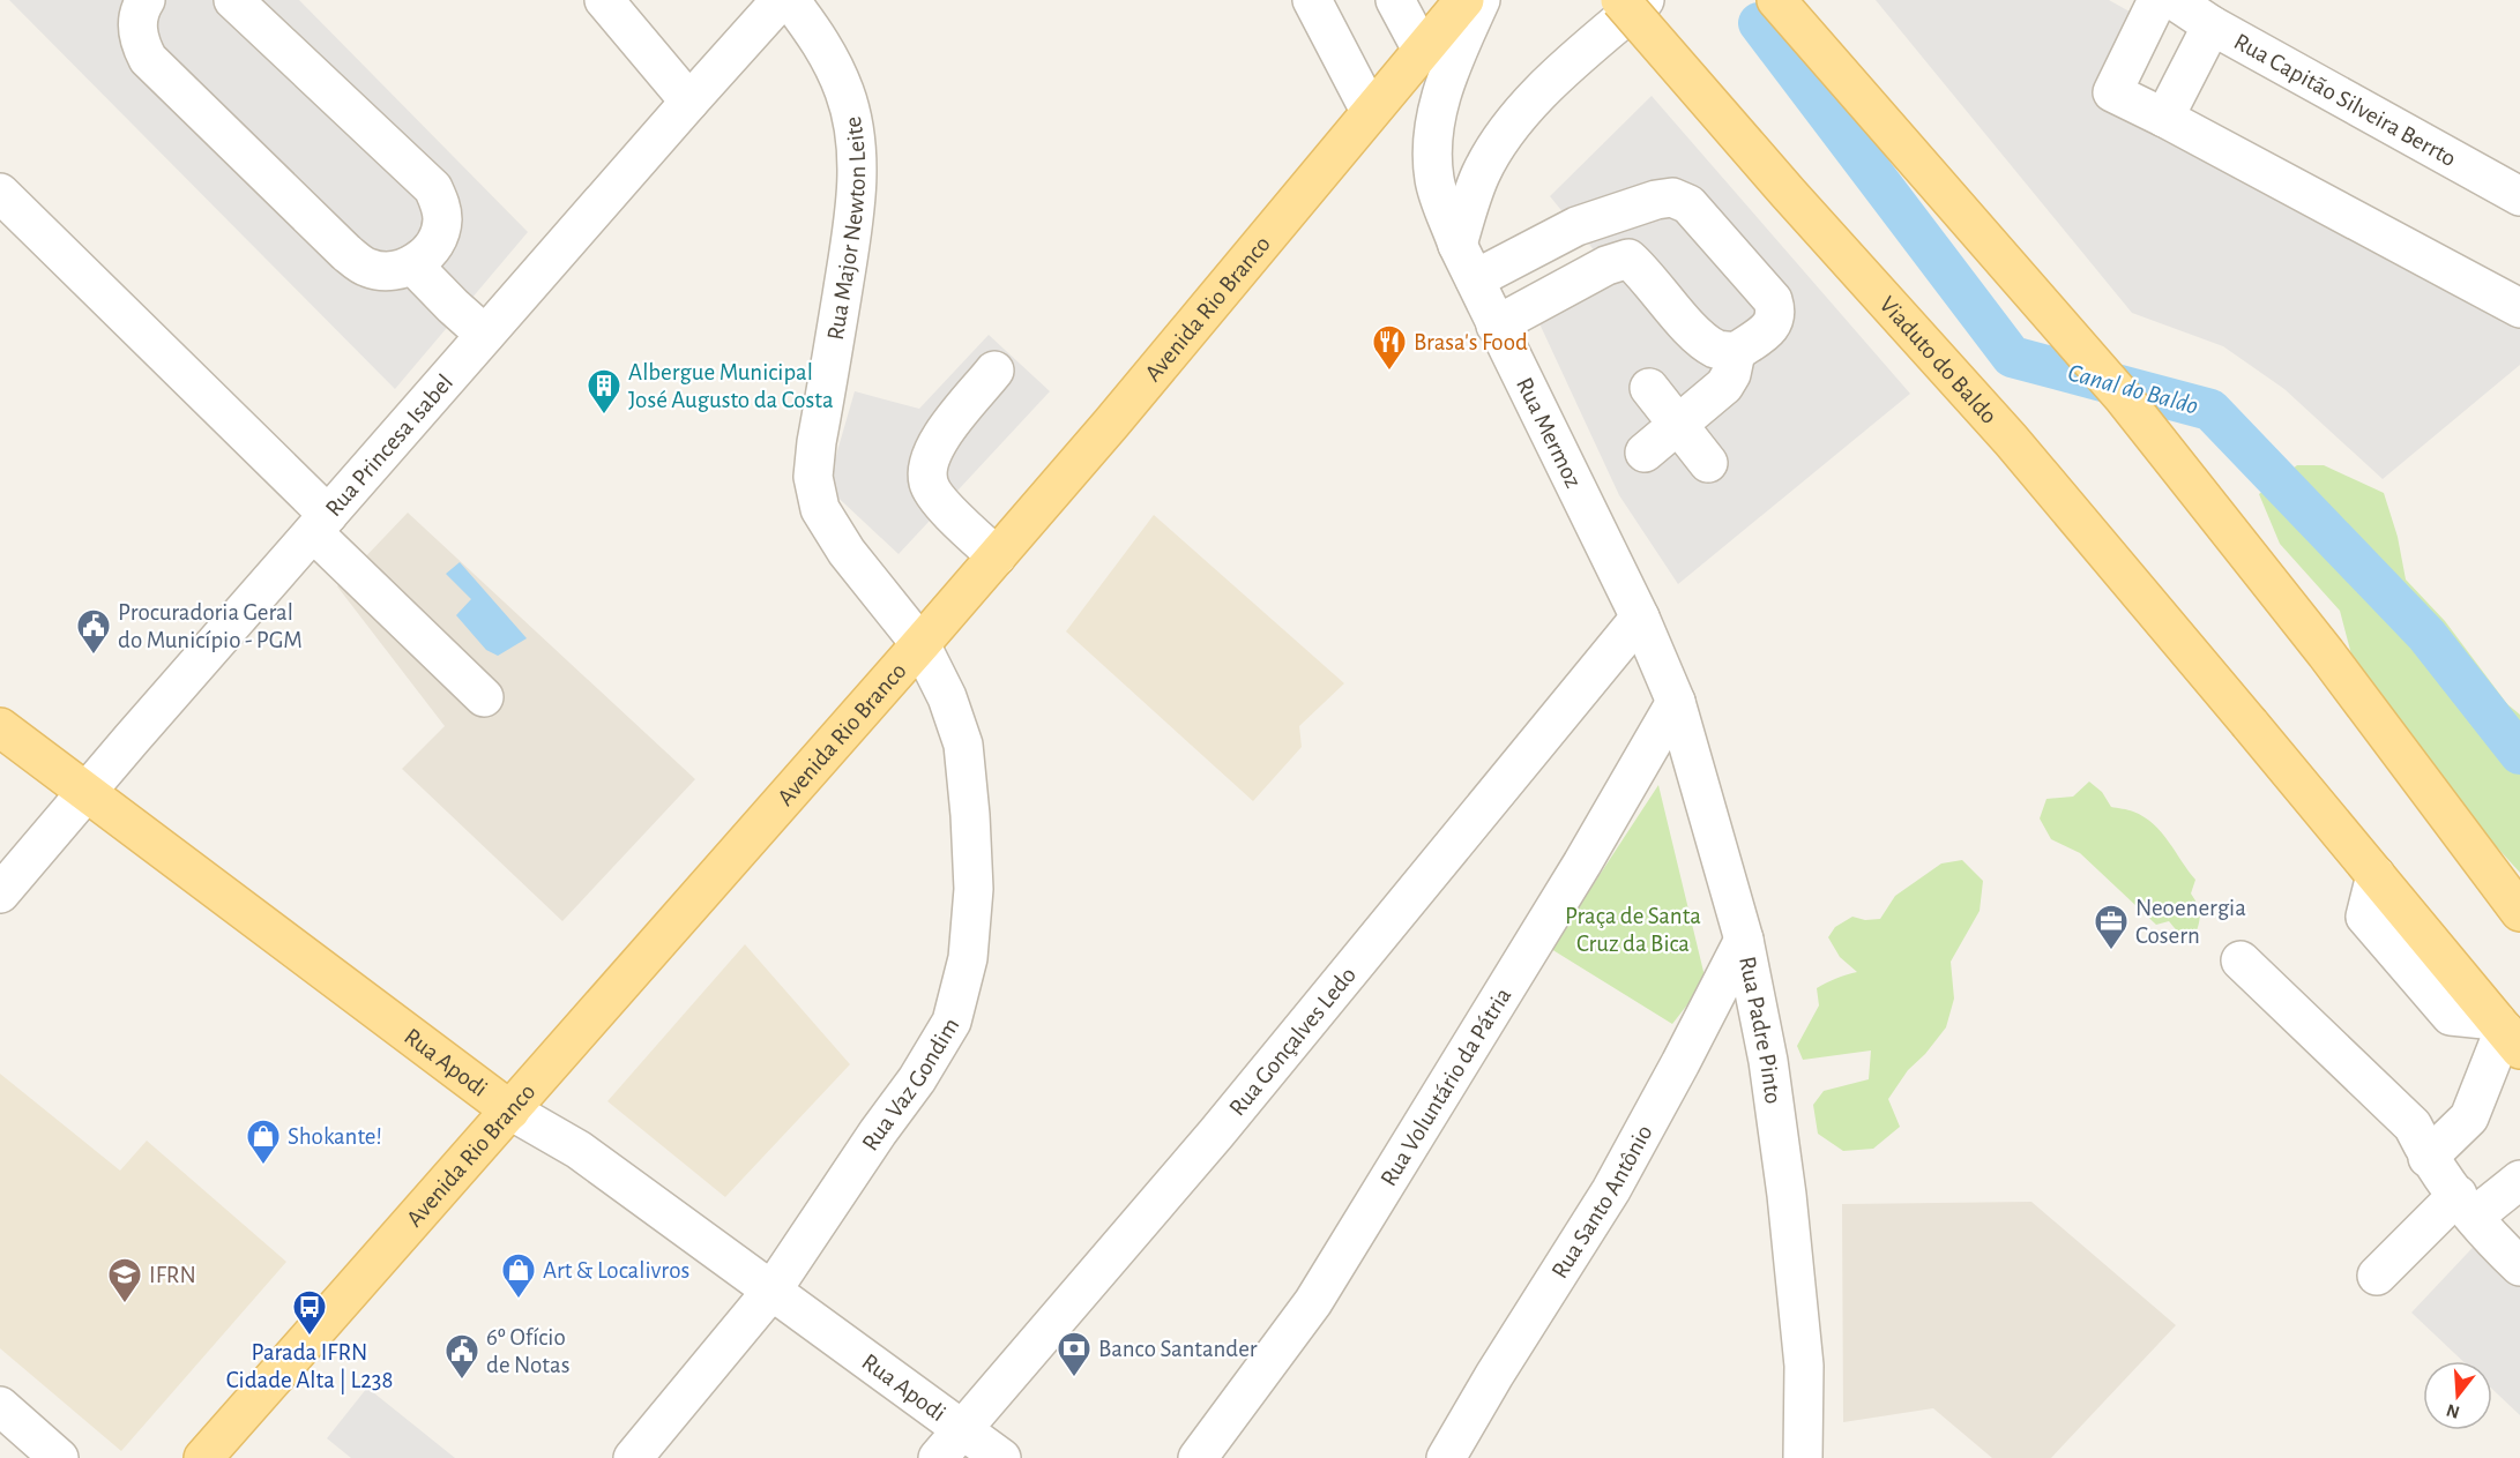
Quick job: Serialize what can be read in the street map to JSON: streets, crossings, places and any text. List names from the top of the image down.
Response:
{
  "streets": {
    "main road": ["Avenida Rio Branco", "Viaduto do Baldo", "Rua Apodi"],
    "street": [
      "Rua Capitão Silveira Berrto",
      "Rua Major Newton Leite",
      "Rua Mermoz",
      "Rua Princesa Isabel",
      "Rua Padre Pinto",
      "Rua Gonçalves Ledo",
      "Rua Vaz Gondim",
      "Rua Voluntário da Pátria",
      "Rua Santo Antônio"
    ]
  },
  "crossings": [
    ["Rua Major Newton Leite", "Avenida Rio Branco"],
    ["Rua Major Newton Leite", "Rua Vaz Gondim"],
    ["Avenida Rio Branco", "Rua Apodi"],
    ["Avenida Rio Branco", "Rua Vaz Gondim"],
    ["Rua Mermoz", "Rua Padre Pinto"],
    ["Rua Mermoz", "Rua Gonçalves Ledo"],
    ["Rua Princesa Isabel", "Rua Apodi"],
    ["Rua Padre Pinto", "Rua Gonçalves Ledo"],
    ["Rua Padre Pinto", "Rua Voluntário da Pátria"],
    ["Rua Padre Pinto", "Rua Santo Antônio"],
    ["Rua Gonçalves Ledo", "Rua Apodi"],
    ["Rua Apodi", "Rua Vaz Gondim"]
  ],
  "water": ["Canal do Baldo"],
  "parks": ["Praça de Santa Cruz da Bica"],
  "places": {
    "restaurant": ["Brasa's Food"],
    "building": ["Albergue Municipal José Augusto da Costa"],
    "public building": ["Procuradoria Geral do Município - PGM", "6º Ofício de Notas"],
    "office": ["Neoenergia Cosern"],
    "shop": ["Shokante!", "Art & Localivros"],
    "school or university": ["IFRN"],
    "bus stop": ["Parada IFRN Cidade Alta | L238"],
    "bank": ["Banco Santander"]
  },
  "north": "bottom"
}
